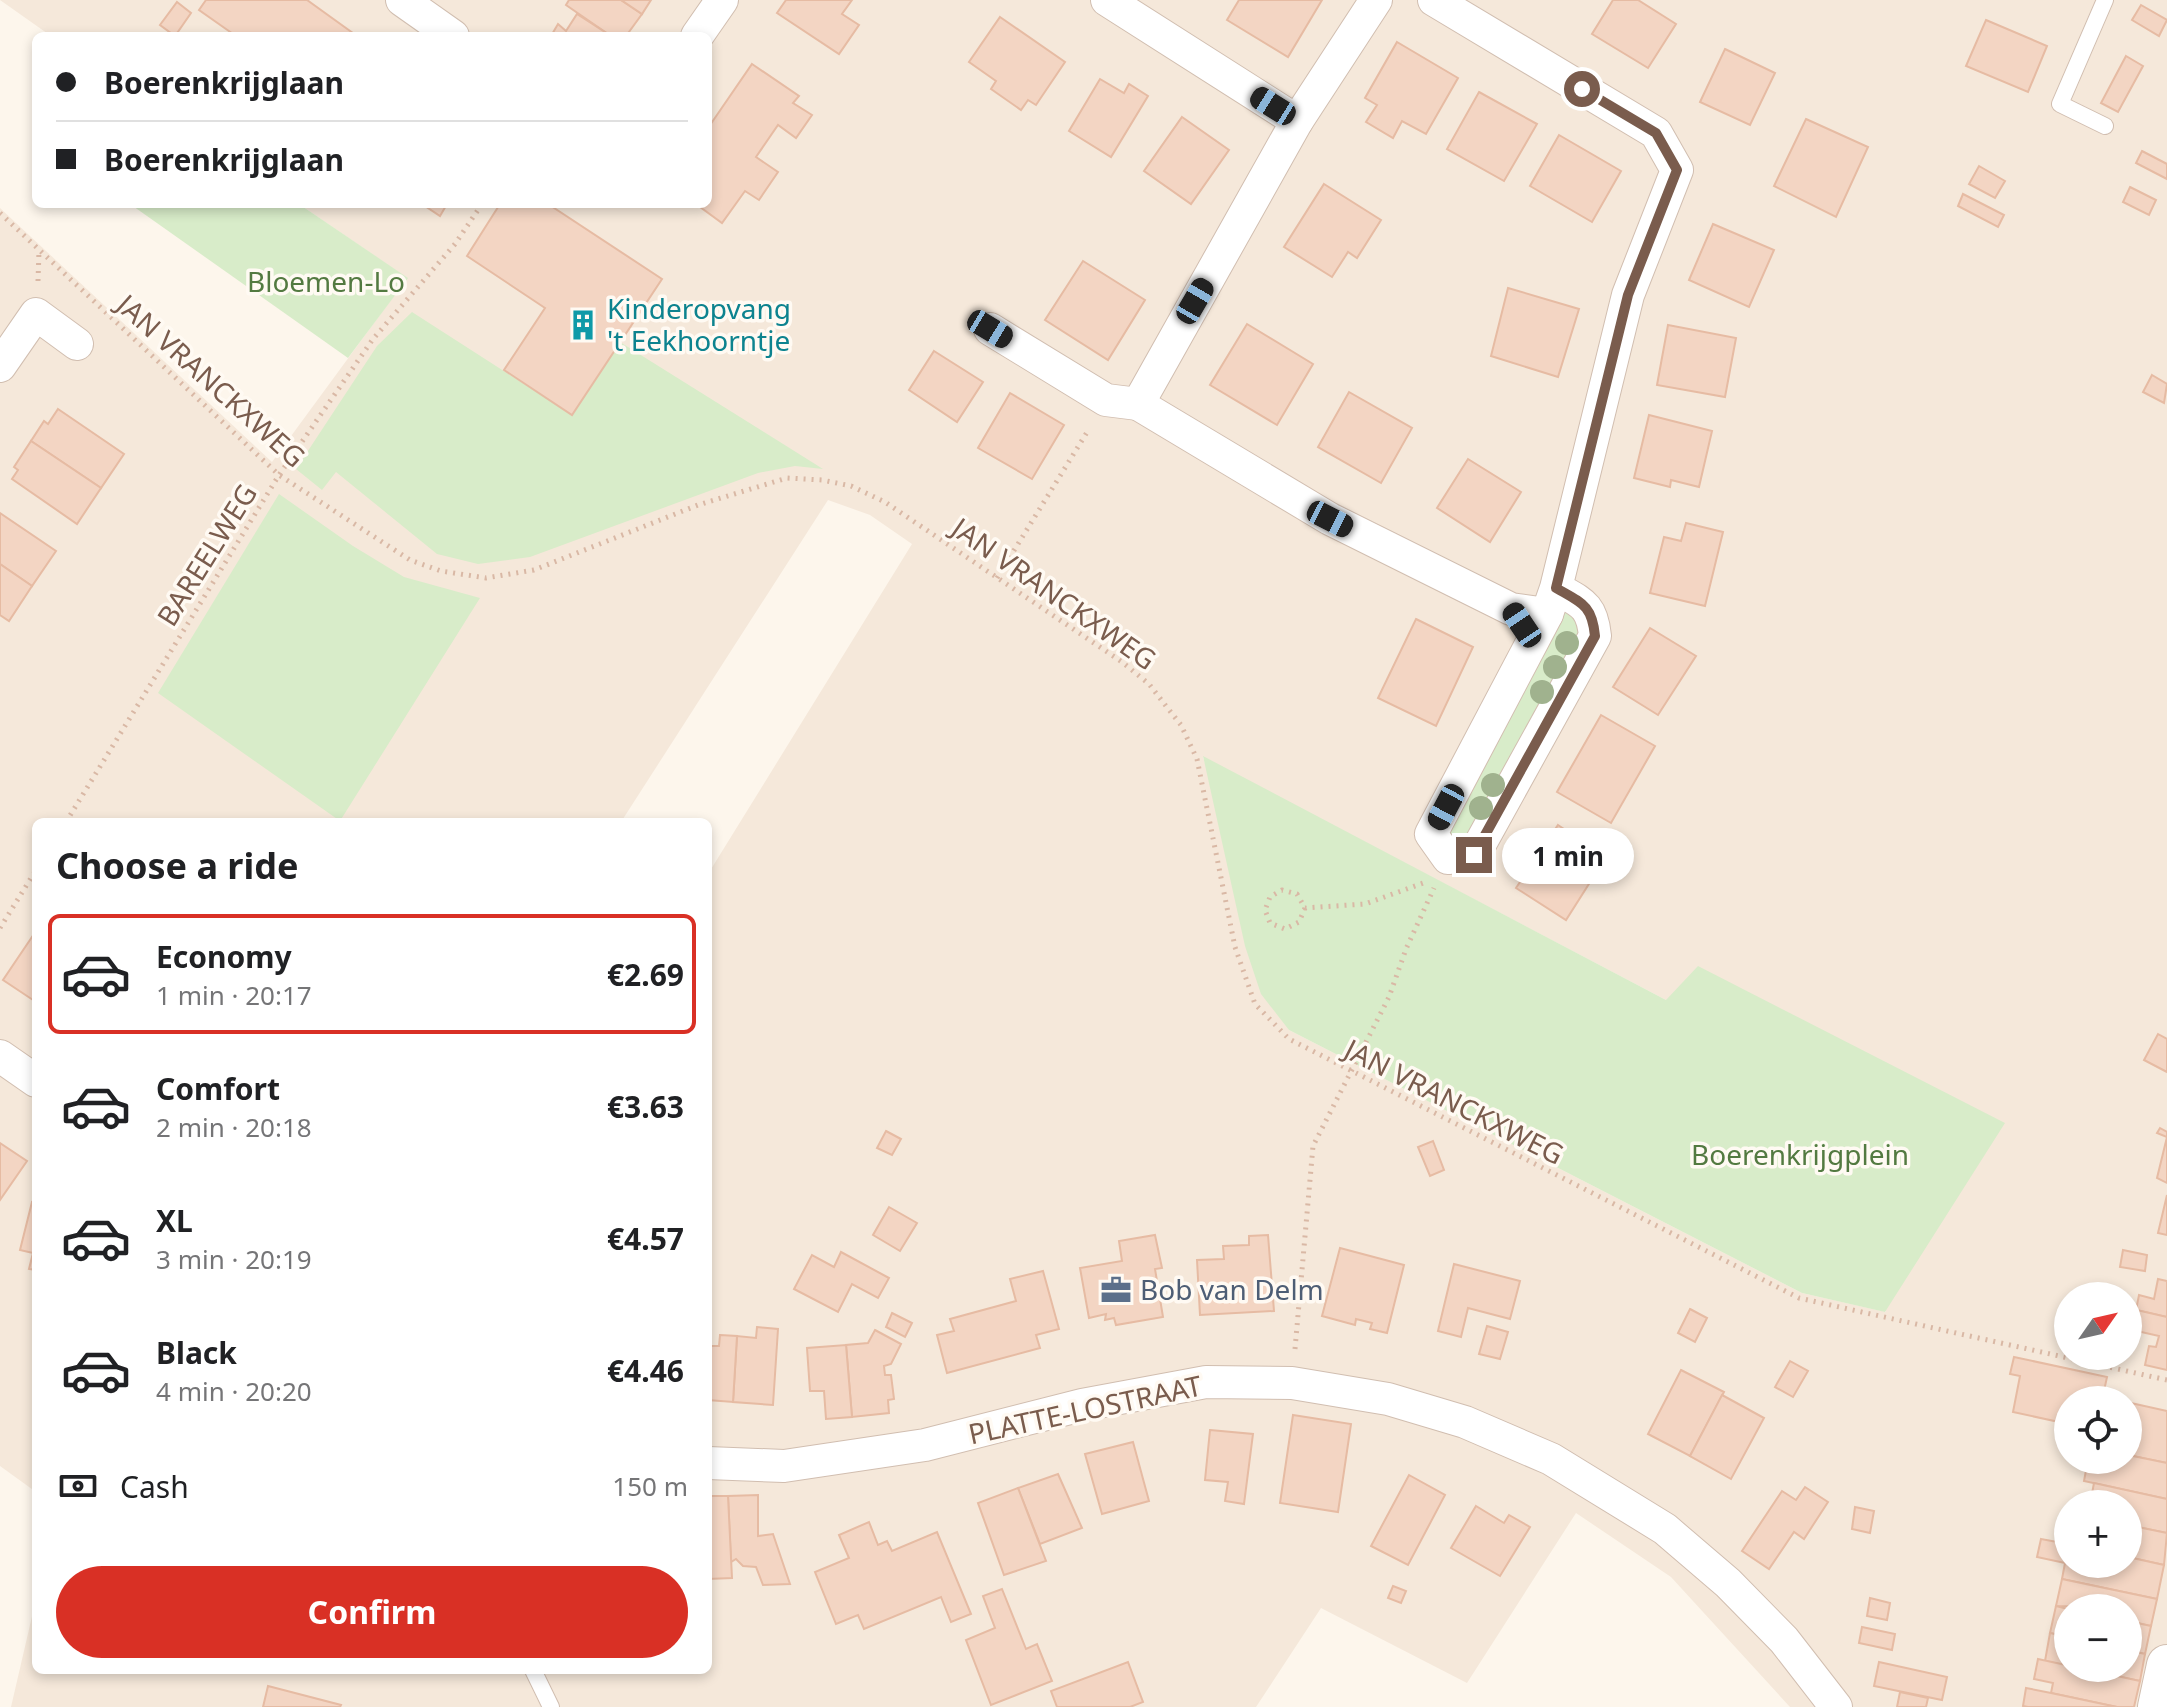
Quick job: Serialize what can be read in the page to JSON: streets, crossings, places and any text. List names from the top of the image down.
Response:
{
  "streets": {
    "street": ["PLATTE-LOSTRAAT"],
    "path": ["JAN VRANCKXWEG", "BAREELWEG"]
  },
  "crossings": [
    ["JAN VRANCKXWEG", "BAREELWEG"]
  ],
  "parks": ["Bloemen-Lo", "Boerenkrijgplein"],
  "places": {
    "building": ["Kinderopvang 't Eekhoorntje"],
    "office": ["Bob van Delm"]
  },
  "north": "top right",
  "page": {
    "banner": ["Boerenkrijglaan", "Boerenkrijglaan"],
    "heading": "Choose a ride",
    "bubble": "1 min",
    "list": [
      {
        "name": "Economy",
        "note": "1 min · 20:17",
        "value": "€2.69"
      },
      {
        "name": "Comfort",
        "note": "2 min · 20:18",
        "value": "€3.63"
      },
      {
        "name": "XL",
        "note": "3 min · 20:19",
        "value": "€4.57"
      },
      {
        "name": "Black",
        "note": "4 min · 20:20",
        "value": "€4.46"
      }
    ],
    "map_buttons": ["+", "−"],
    "pay": ["Cash", "150 m"],
    "buttons": "Confirm"
  }
}
